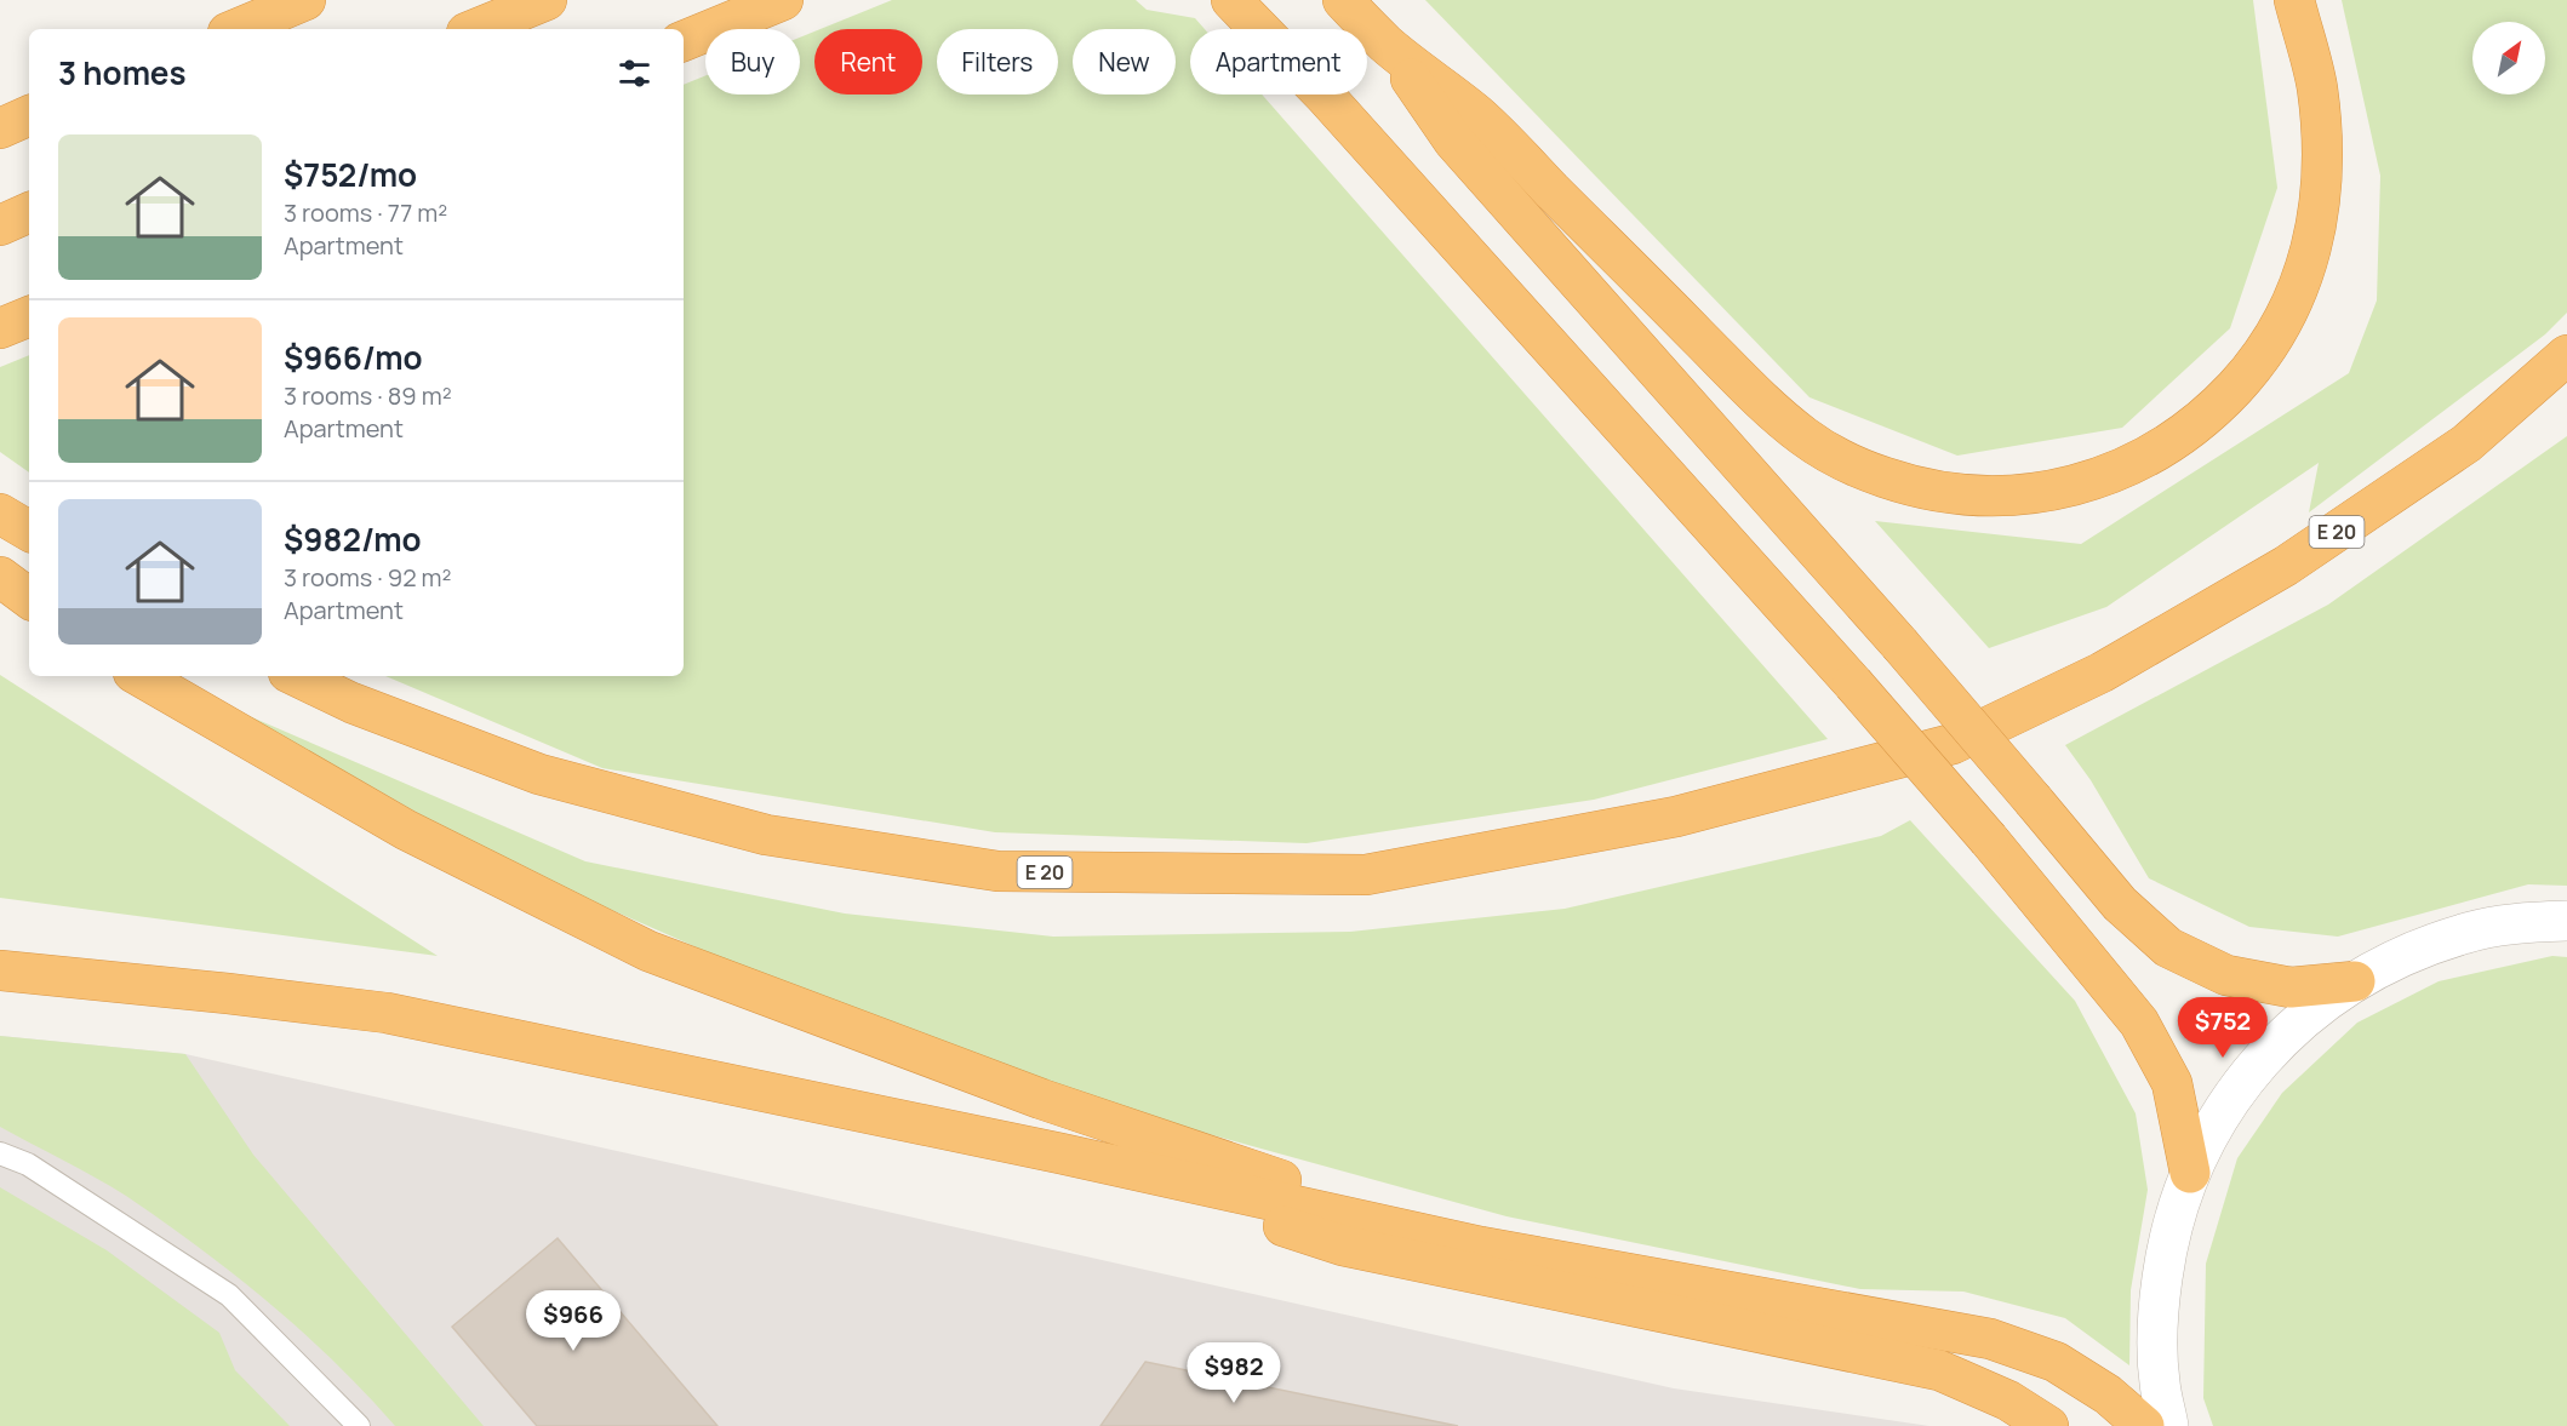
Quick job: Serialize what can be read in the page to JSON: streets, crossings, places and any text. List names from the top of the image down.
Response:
{
  "streets": {
    "highway": ["E 20"]
  },
  "north": "top right",
  "page": {
    "chip": [
      "Buy",
      "Rent",
      "Filters",
      "New",
      "Apartment"
    ],
    "heading": "3 homes",
    "list": [
      {
        "name": "$752/mo",
        "note": "3 rooms · 77 m² · Apartment"
      },
      {
        "name": "$966/mo",
        "note": "3 rooms · 89 m² · Apartment"
      },
      {
        "name": "$982/mo",
        "note": "3 rooms · 92 m² · Apartment"
      }
    ],
    "price": ["$752", "$966", "$982"]
  }
}
